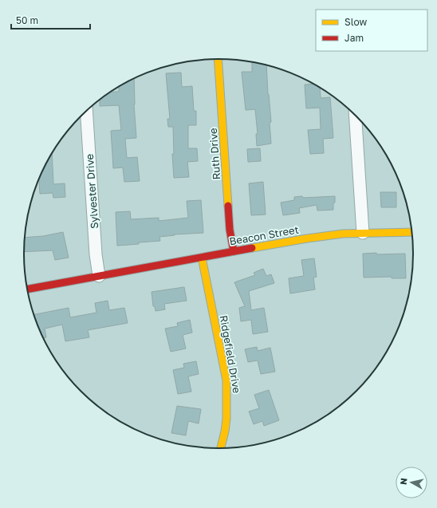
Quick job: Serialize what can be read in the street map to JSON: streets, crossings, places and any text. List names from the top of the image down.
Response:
{
  "streets": {
    "street": [
      "Ruth Drive",
      "Sylvester Drive",
      "Beacon Street",
      "Ridgefield Drive"
    ]
  },
  "crossings": [
    ["Ruth Drive", "Beacon Street"],
    ["Sylvester Drive", "Beacon Street"],
    ["Beacon Street", "Ridgefield Drive"]
  ],
  "legend": ["Slow", "Jam"],
  "scale_bar": "50 m",
  "north": "left"
}
